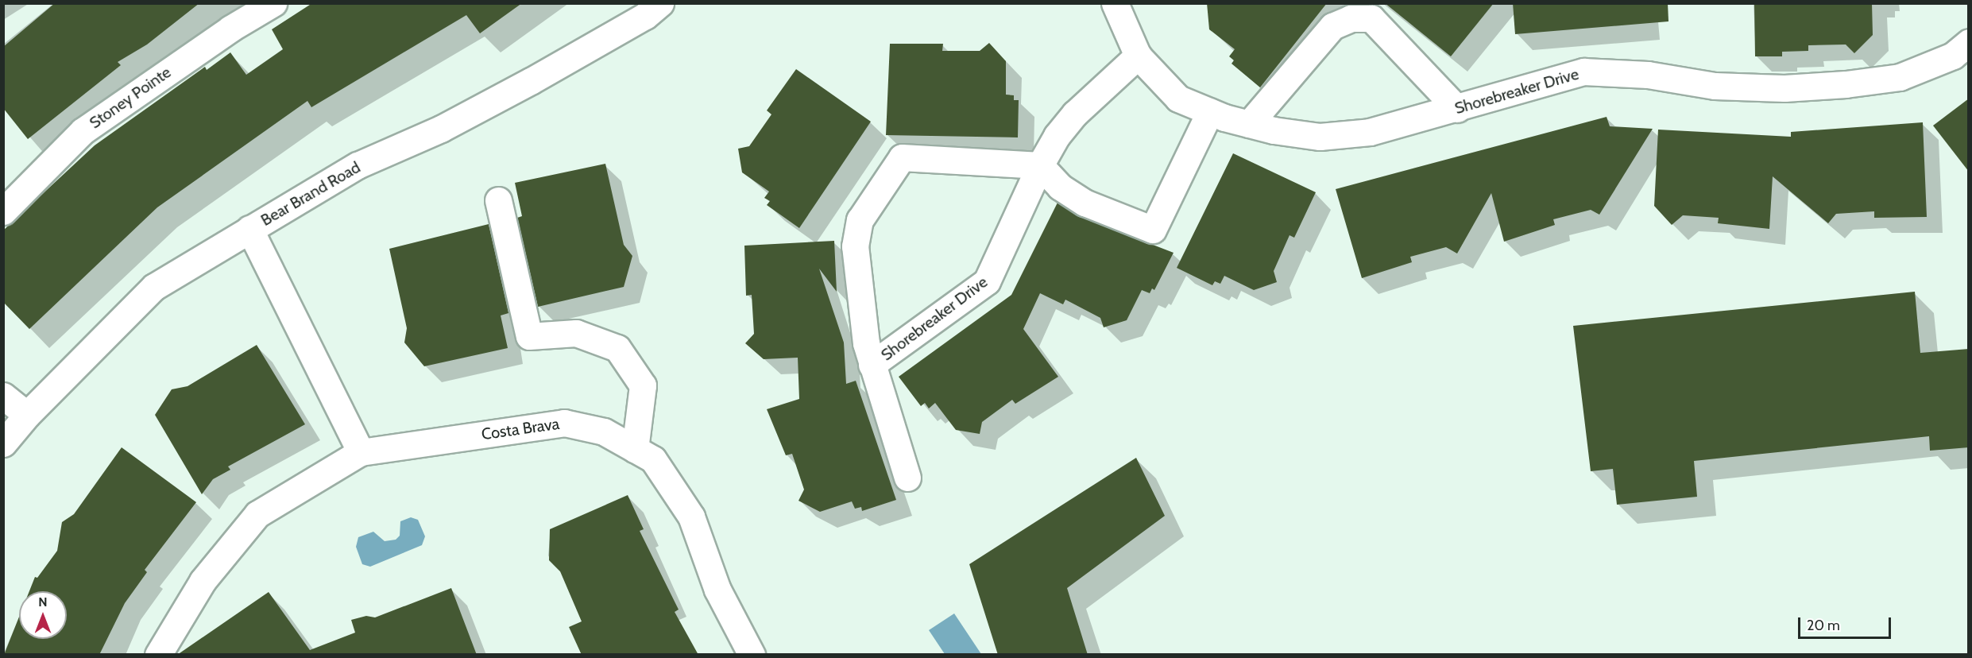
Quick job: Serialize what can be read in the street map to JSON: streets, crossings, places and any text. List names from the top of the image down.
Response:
{
  "streets": {
    "street": [
      "Shorebreaker Drive",
      "Stoney Pointe",
      "Bear Brand Road",
      "Costa Brava"
    ]
  },
  "scale_bar": "20 m",
  "north": "top"
}
